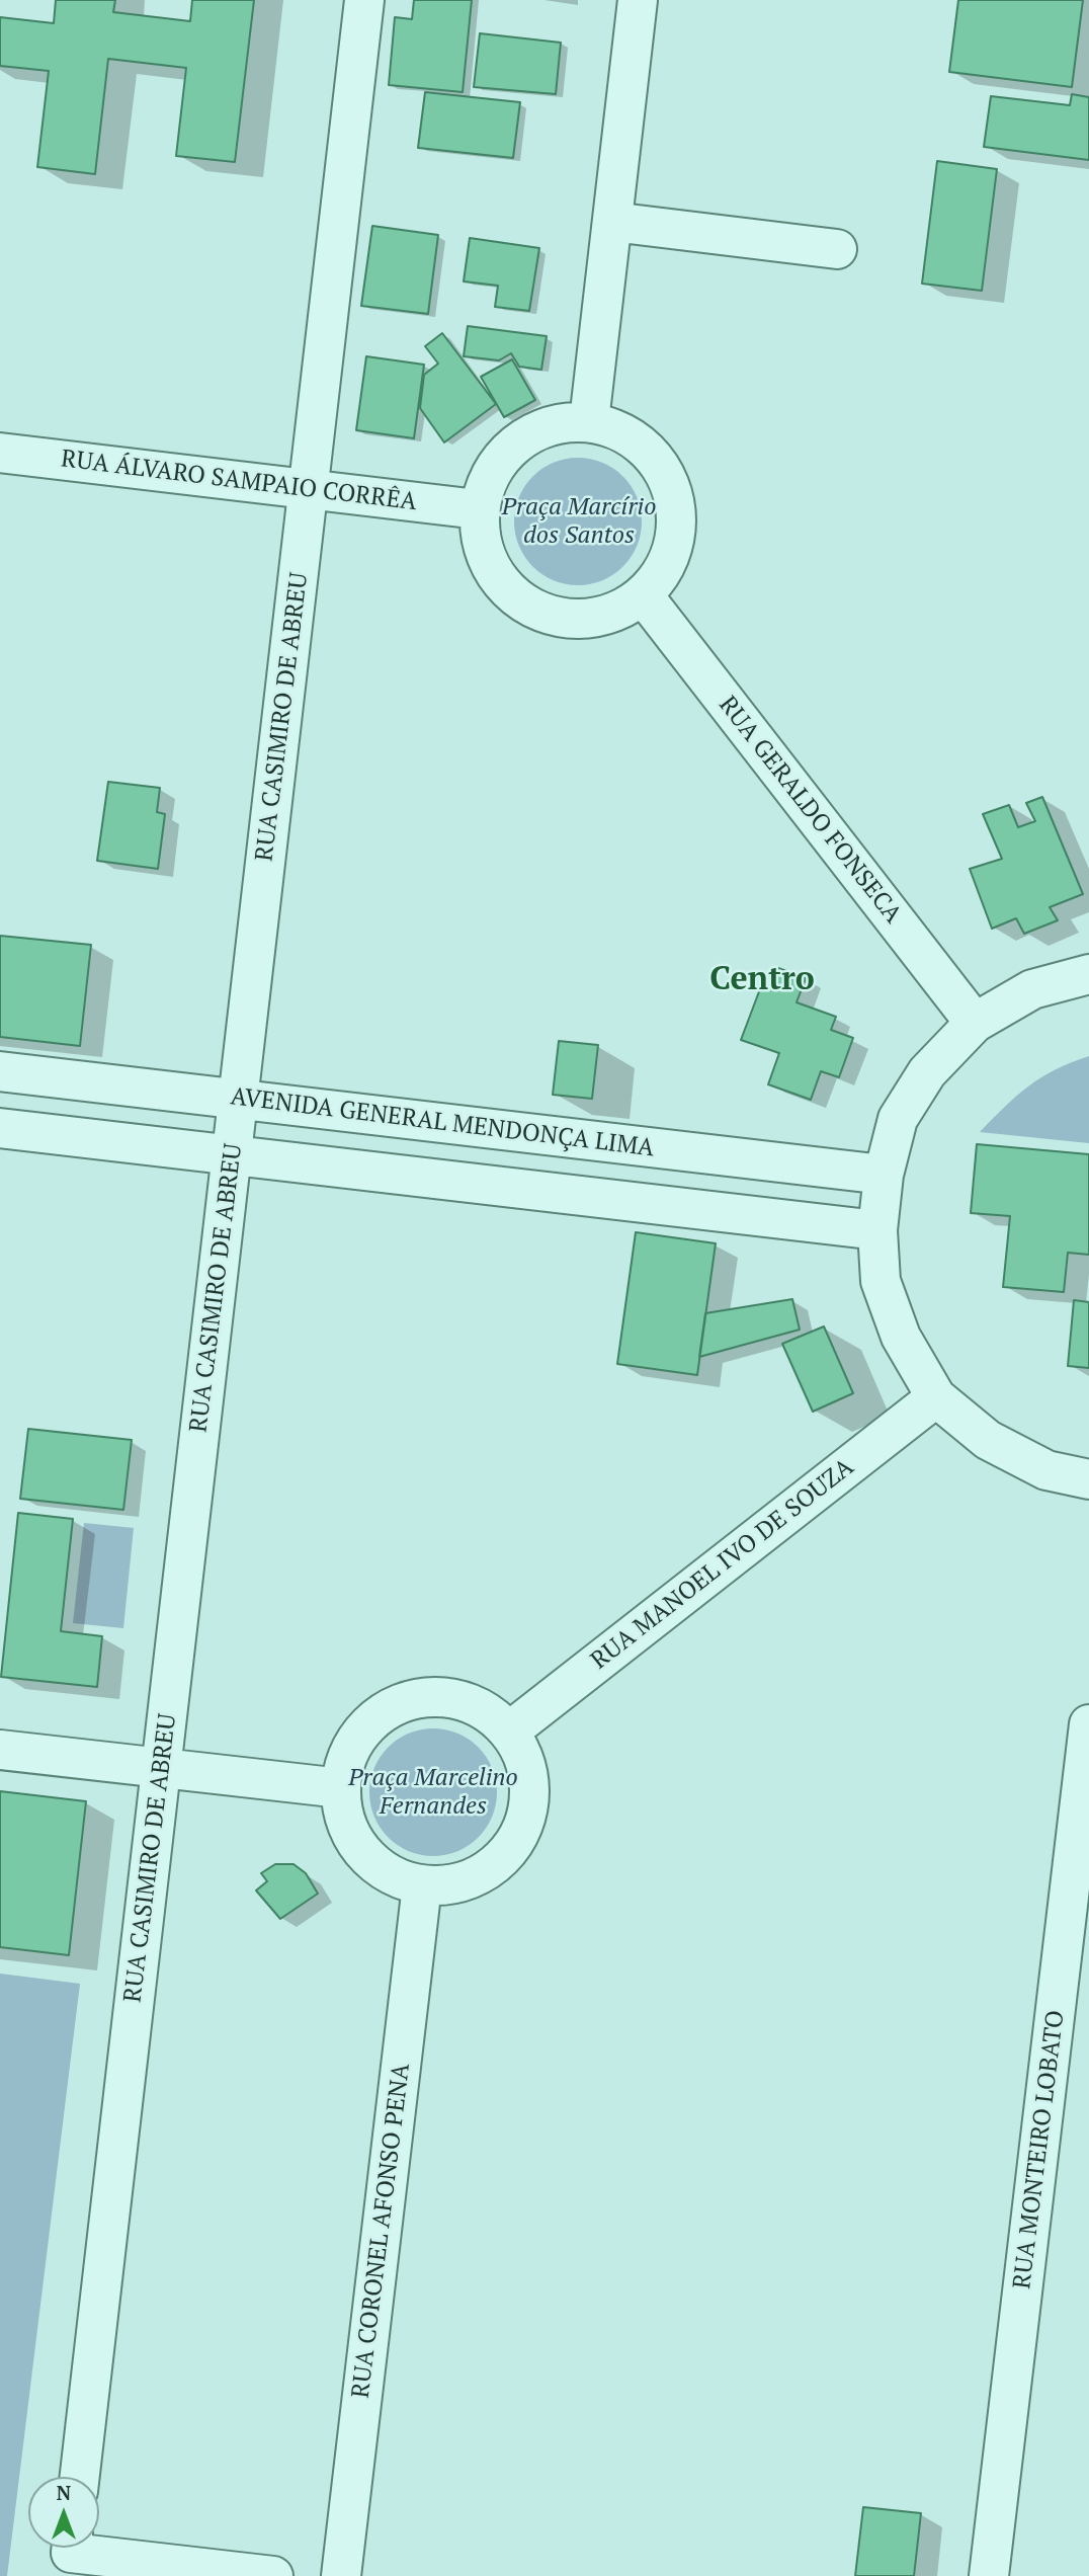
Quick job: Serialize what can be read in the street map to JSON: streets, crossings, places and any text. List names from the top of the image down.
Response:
{
  "streets": {
    "street": [
      "RUA ÁLVARO SAMPAIO CORRÊA",
      "RUA CASIMIRO DE ABREU",
      "RUA GERALDO FONSECA",
      "AVENIDA GENERAL MENDONÇA LIMA",
      "RUA MANOEL IVO DE SOUZA",
      "RUA MONTEIRO LOBATO",
      "RUA CORONEL AFONSO PENA"
    ]
  },
  "crossings": [
    ["RUA ÁLVARO SAMPAIO CORRÊA", "RUA CASIMIRO DE ABREU"],
    ["RUA ÁLVARO SAMPAIO CORRÊA", "RUA GERALDO FONSECA"],
    ["RUA CASIMIRO DE ABREU", "AVENIDA GENERAL MENDONÇA LIMA"],
    ["RUA MANOEL IVO DE SOUZA", "RUA CORONEL AFONSO PENA"]
  ],
  "districts": ["Centro"],
  "parks": ["Praça Marcírio dos Santos", "Praça Marcelino Fernandes"],
  "north": "top"
}
